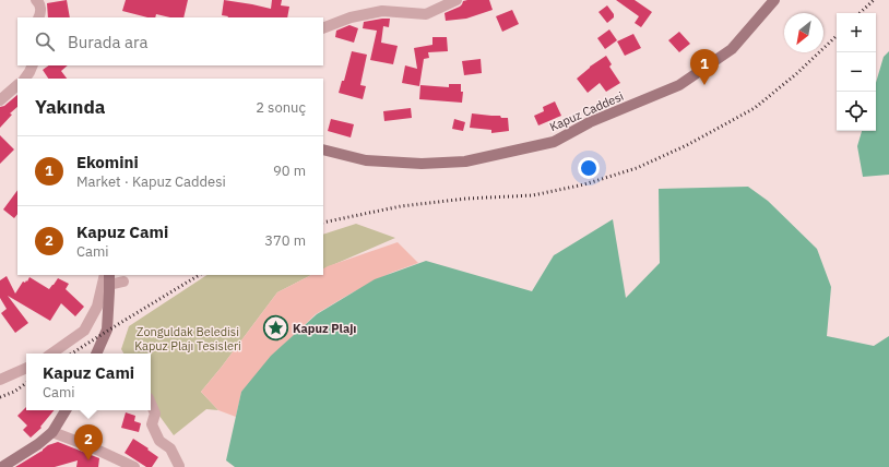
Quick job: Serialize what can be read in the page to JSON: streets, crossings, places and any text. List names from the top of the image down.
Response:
{
  "streets": {
    "main road": ["Kapuz Caddesi"]
  },
  "parks": ["Zonguldak Beledisi Kapuz Plajı Tesisleri"],
  "places": {
    "place": ["Kapuz Plajı"]
  },
  "north": "bottom left",
  "page": {
    "map_buttons": ["+", "−"],
    "search": "Burada ara",
    "pins": ["1", "2"],
    "heading": ["Yakında", "2 sonuç"],
    "list": [
      {
        "mark": "1",
        "name": "Ekomini",
        "note": "Market · Kapuz Caddesi",
        "value": "90 m"
      },
      {
        "mark": "2",
        "name": "Kapuz Cami",
        "note": "Cami",
        "value": "370 m"
      }
    ],
    "popup": ["Kapuz Cami", "Cami"]
  }
}
